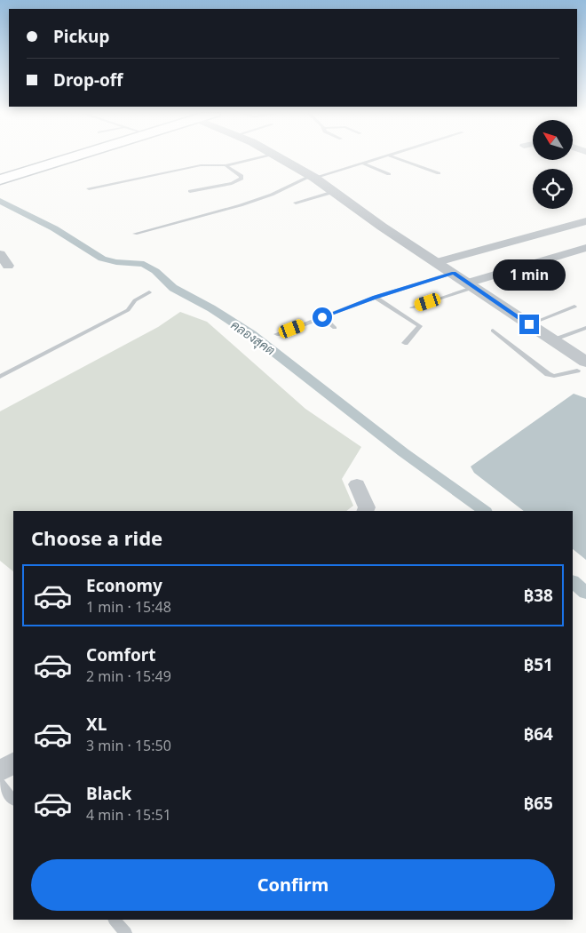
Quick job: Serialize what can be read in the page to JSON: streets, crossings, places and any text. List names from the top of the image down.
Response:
{
  "water": ["คลองสุคต"],
  "north": "top left",
  "page": {
    "banner": ["Pickup", "Drop-off"],
    "bubble": "1 min",
    "heading": "Choose a ride",
    "list": [
      {
        "name": "Economy",
        "note": "1 min · 15:48",
        "value": "฿38"
      },
      {
        "name": "Comfort",
        "note": "2 min · 15:49",
        "value": "฿51"
      },
      {
        "name": "XL",
        "note": "3 min · 15:50",
        "value": "฿64"
      },
      {
        "name": "Black",
        "note": "4 min · 15:51",
        "value": "฿65"
      }
    ],
    "buttons": "Confirm"
  }
}
